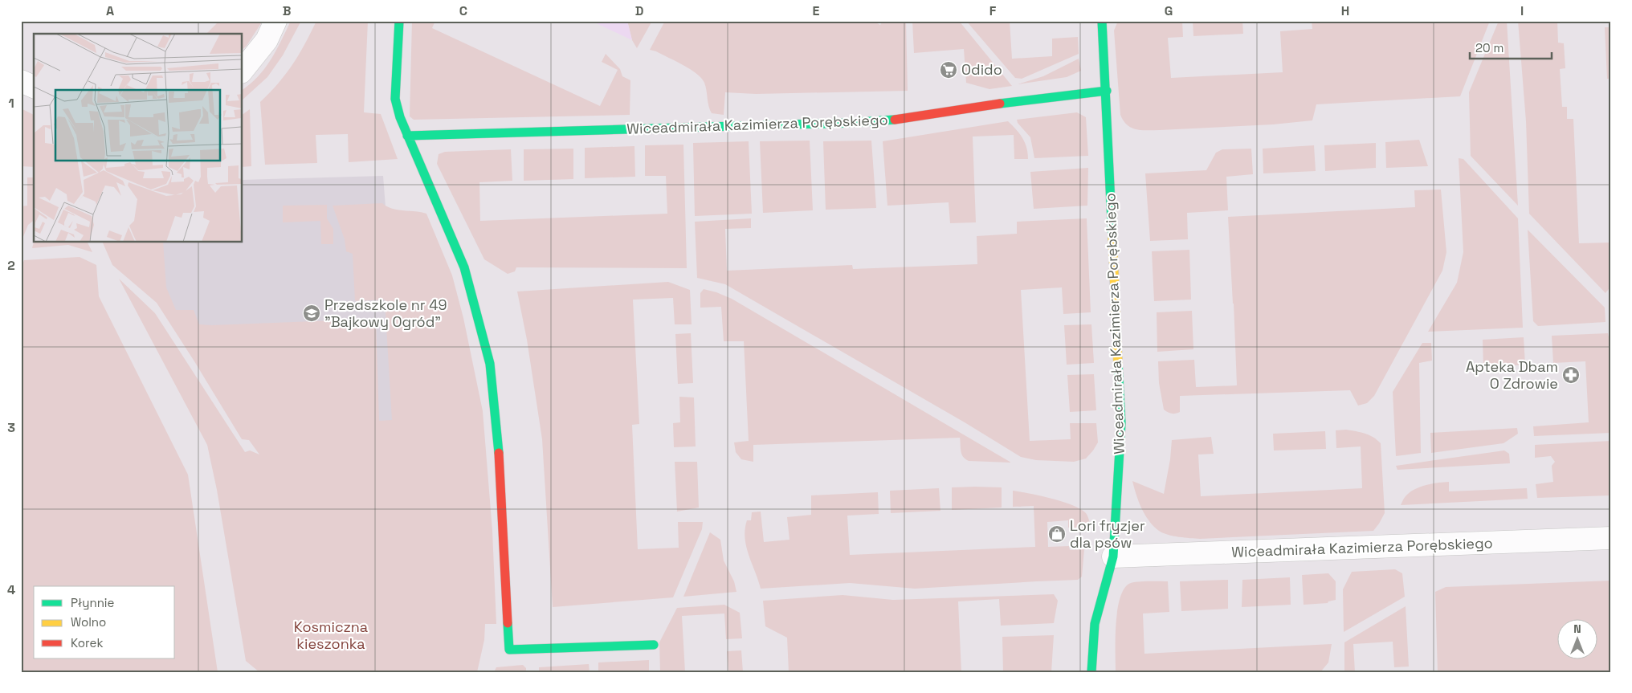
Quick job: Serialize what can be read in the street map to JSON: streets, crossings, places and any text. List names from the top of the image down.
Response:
{
  "streets": {
    "street": ["Wiceadmirała Kazimierza Porębskiego"]
  },
  "parks": ["Kosmiczna kieszonka"],
  "places": {
    "supermarket": ["Odido"],
    "school or university": ["Przedszkole nr 49 \"Bajkowy Ogród\""],
    "pharmacy": ["Apteka Dbam O Zdrowie"],
    "shop": ["Lori fryzjer dla psów"]
  },
  "legend": ["Płynnie", "Wolno", "Korek"],
  "scale_bar": "20 m",
  "north": "top",
  "grid": {
    "columns": [
      "A",
      "B",
      "C",
      "D",
      "E",
      "F",
      "G",
      "H",
      "I"
    ],
    "rows": [
      "1",
      "2",
      "3",
      "4"
    ]
  }
}
